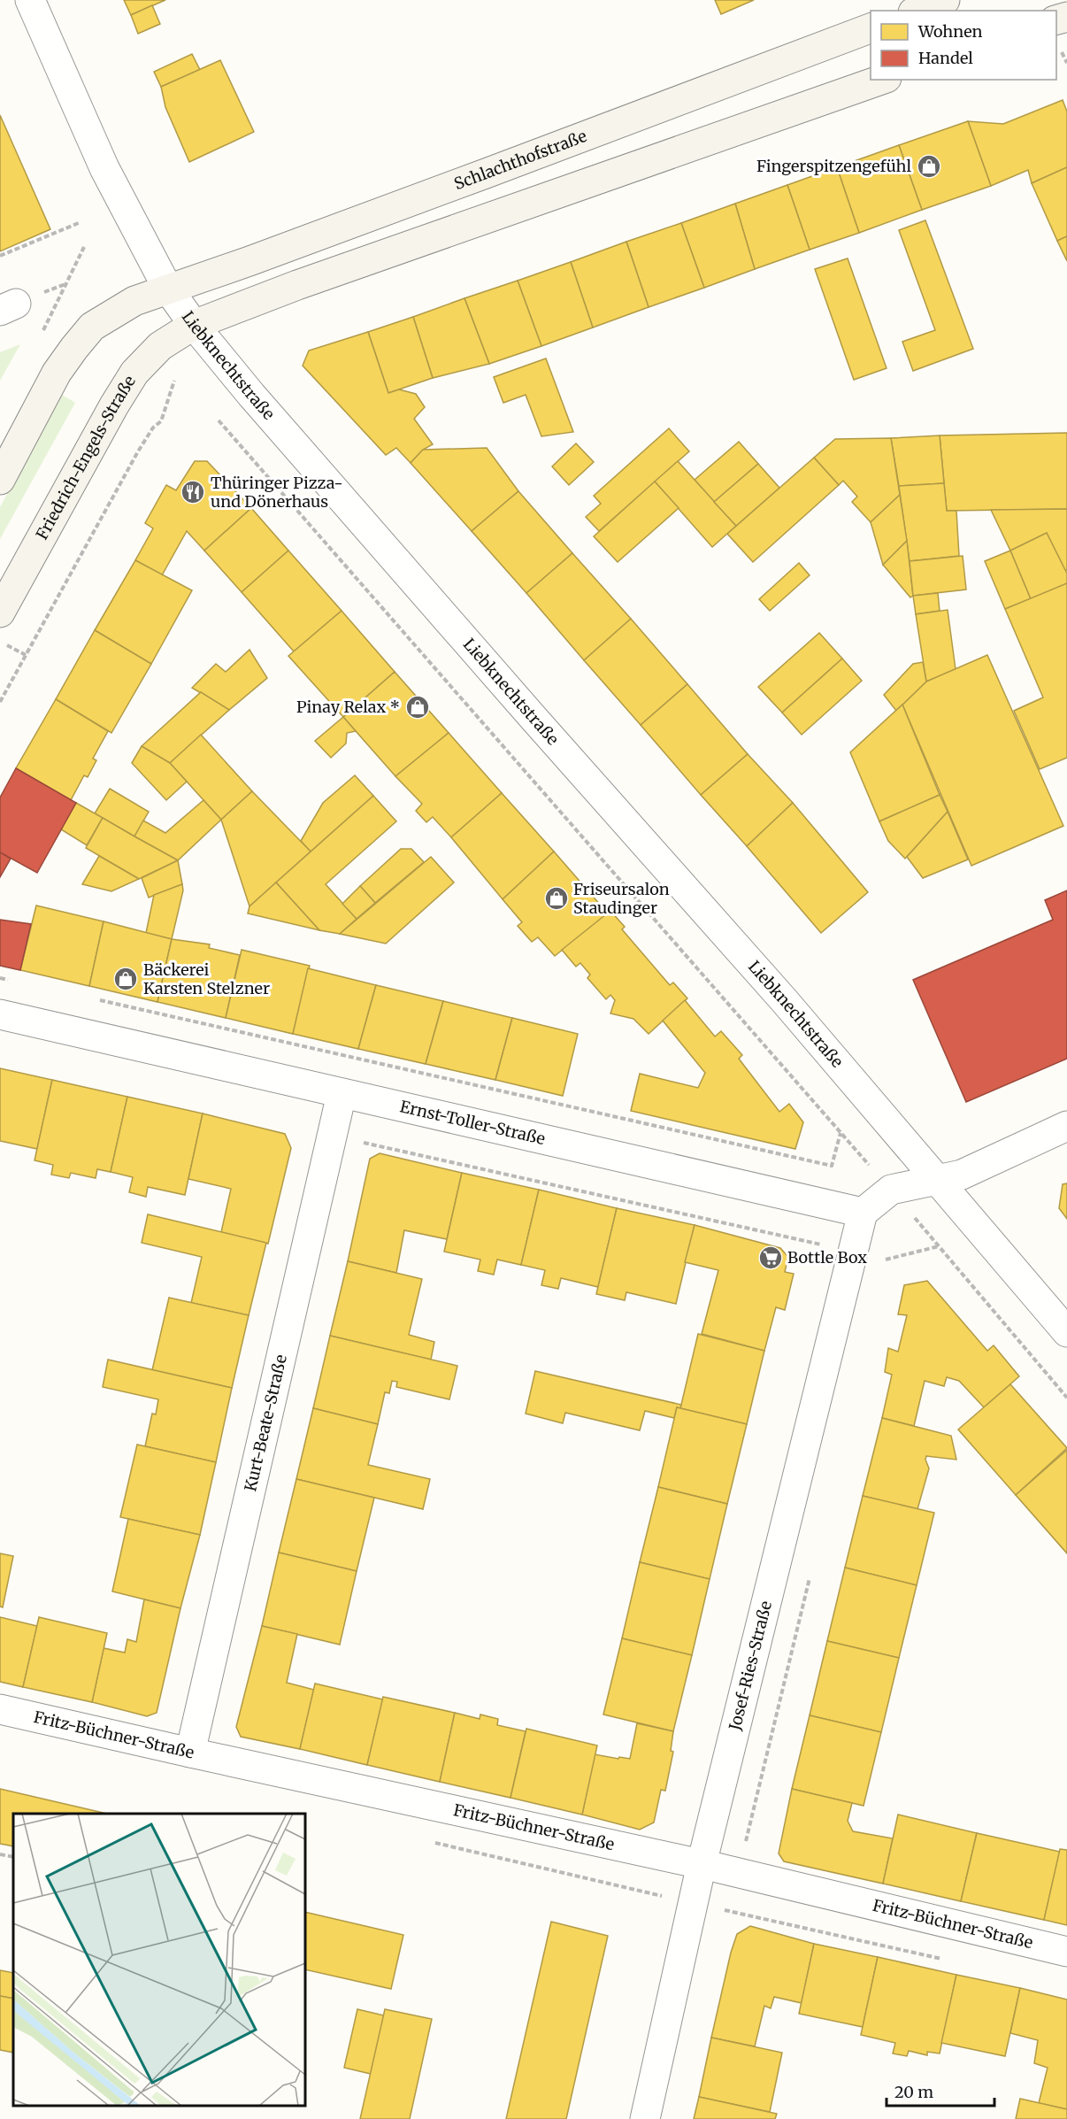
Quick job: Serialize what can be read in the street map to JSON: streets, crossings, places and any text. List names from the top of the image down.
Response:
{
  "streets": {
    "main road": ["Schlachthofstraße", "Friedrich-Engels-Straße"],
    "street": [
      "Liebknechtstraße",
      "Ernst-Toller-Straße",
      "Kurt-Beate-Straße",
      "Josef-Ries-Straße",
      "Fritz-Büchner-Straße"
    ]
  },
  "crossings": [
    ["Schlachthofstraße", "Liebknechtstraße"],
    ["Liebknechtstraße", "Friedrich-Engels-Straße"],
    ["Ernst-Toller-Straße", "Kurt-Beate-Straße"],
    ["Ernst-Toller-Straße", "Josef-Ries-Straße"],
    ["Kurt-Beate-Straße", "Fritz-Büchner-Straße"],
    ["Josef-Ries-Straße", "Fritz-Büchner-Straße"]
  ],
  "places": {
    "shop": [
      "Fingerspitzengefühl",
      "Pinay Relax *",
      "Friseursalon Staudinger",
      "Bäckerei Karsten Stelzner"
    ],
    "restaurant": ["Thüringer Pizza- und Dönerhaus"],
    "supermarket": ["Bottle Box"]
  },
  "legend": ["Wohnen", "Handel"],
  "scale_bar": "20 m"
}
